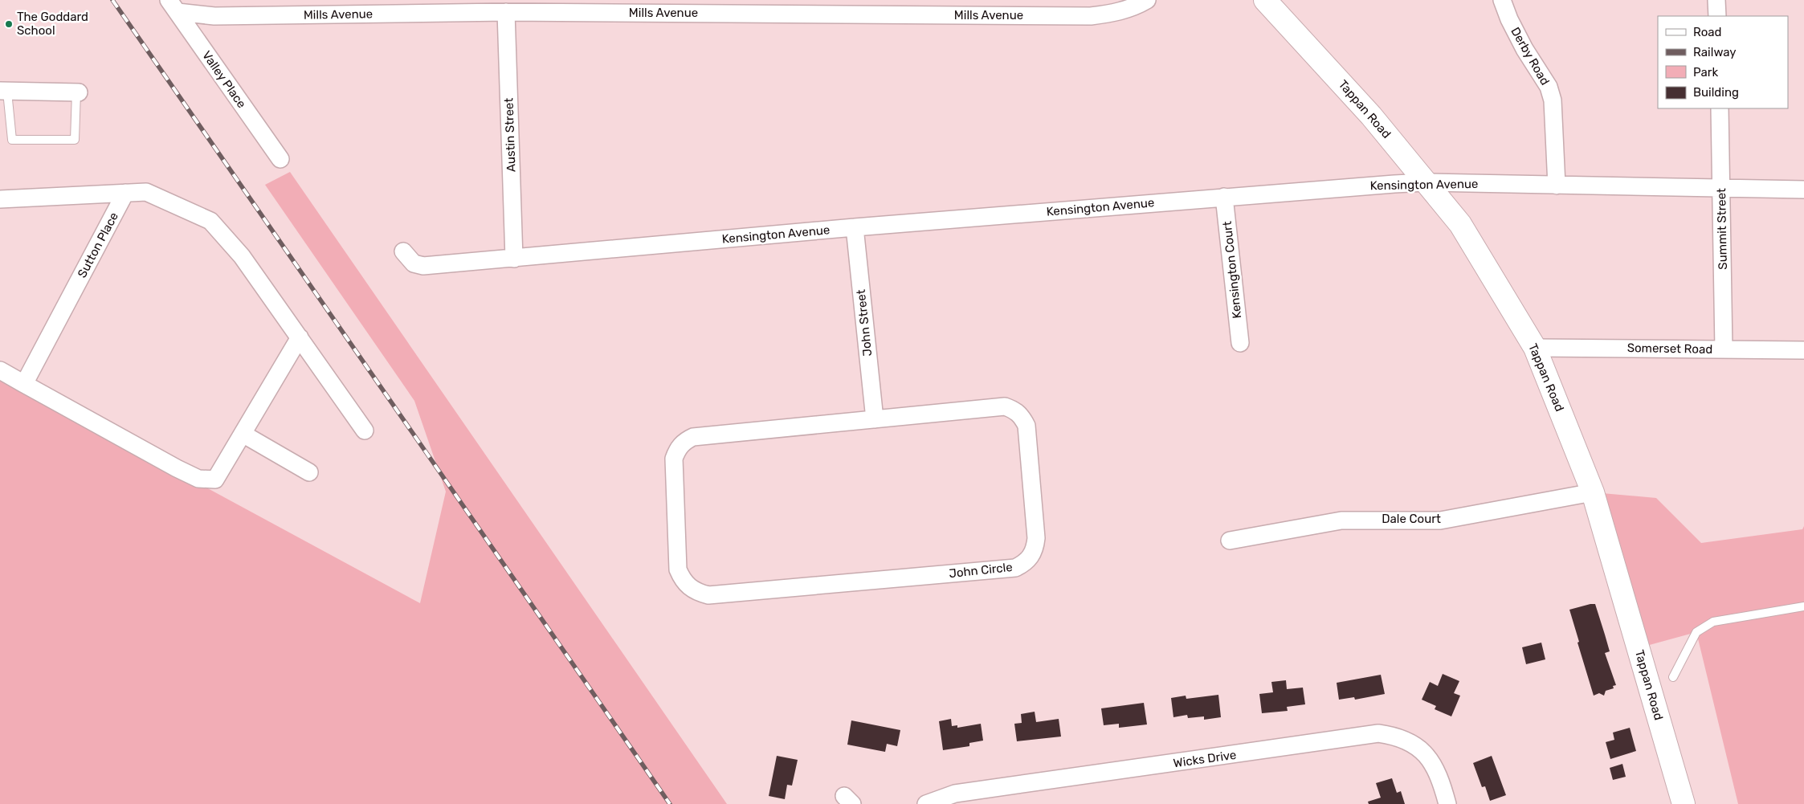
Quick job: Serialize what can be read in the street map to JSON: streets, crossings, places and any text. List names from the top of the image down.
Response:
{
  "streets": {
    "street": [
      "Mills Avenue",
      "Derby Road",
      "Valley Place",
      "Tappan Road",
      "Austin Street",
      "Kensington Avenue",
      "Summit Street",
      "Sutton Place",
      "Kensington Court",
      "John Street",
      "Somerset Road",
      "Dale Court",
      "John Circle",
      "Wicks Drive"
    ]
  },
  "crossings": [
    ["Mills Avenue", "Valley Place"],
    ["Mills Avenue", "Austin Street"],
    ["Derby Road", "Kensington Avenue"],
    ["Tappan Road", "Kensington Avenue"],
    ["Tappan Road", "Somerset Road"],
    ["Tappan Road", "Dale Court"],
    ["Austin Street", "Kensington Avenue"],
    ["Kensington Avenue", "Summit Street"],
    ["Kensington Avenue", "Kensington Court"],
    ["Kensington Avenue", "John Street"],
    ["Summit Street", "Somerset Road"],
    ["John Street", "John Circle"]
  ],
  "places": ["The Goddard School"],
  "legend": [
    "Road",
    "Railway",
    "Park",
    "Building"
  ]
}
